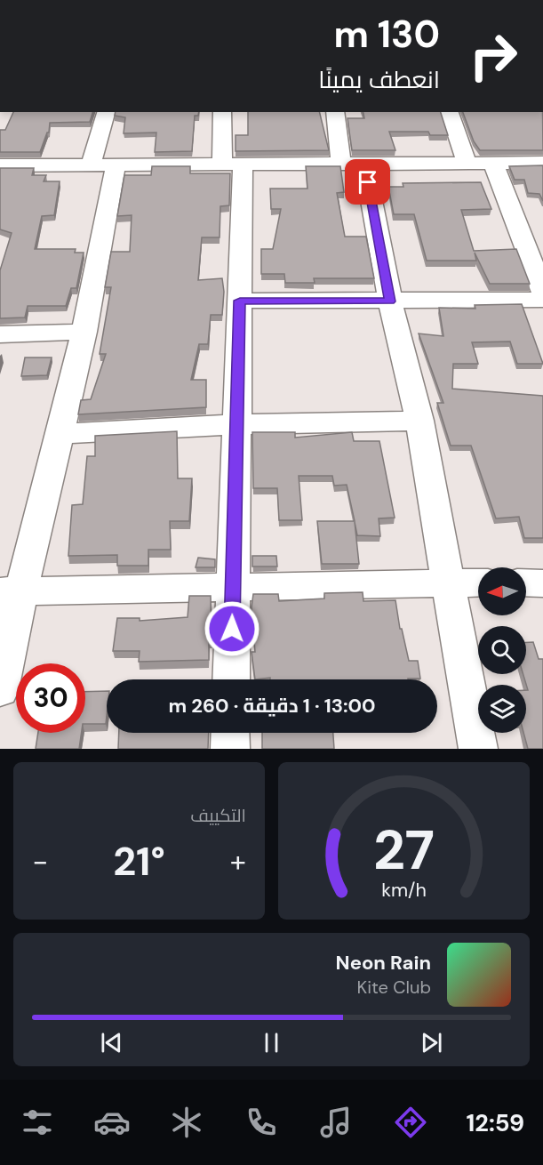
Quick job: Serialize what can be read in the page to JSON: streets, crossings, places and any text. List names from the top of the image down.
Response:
{
  "north": "left",
  "page": {
    "turn": ["130 m", "انعطف يمينًا"],
    "limit": "30",
    "trip": "13:00 · 1 دقيقة · 260 m",
    "tile": "التكييف",
    "heat": ["−", "21°", "+"],
    "song": ["Neon Rain", "Kite Club"],
    "tabs": "12:59",
    "gauge": ["27", "km/h"]
  }
}
